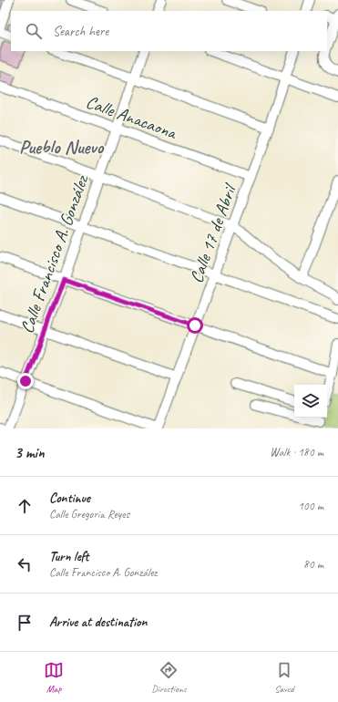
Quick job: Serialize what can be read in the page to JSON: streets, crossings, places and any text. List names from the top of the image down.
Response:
{
  "streets": {
    "street": ["Calle Anacaona", "Calle 17 de Abril", "Calle Francisco A. González"]
  },
  "crossings": [
    ["Calle Anacaona", "Calle 17 de Abril"],
    ["Calle Anacaona", "Calle Francisco A. González"]
  ],
  "districts": ["Pueblo Nuevo"],
  "page": {
    "search": "Search here",
    "heading": ["3 min", "Walk · 180 m"],
    "list": [
      ["Continue", "Calle Gregoria Reyes", "100 m"],
      ["Turn left", "Calle Francisco A. González", "80 m"],
      "Arrive at destination"
    ],
    "nav": ["Map", "Directions", "Saved"]
  }
}
